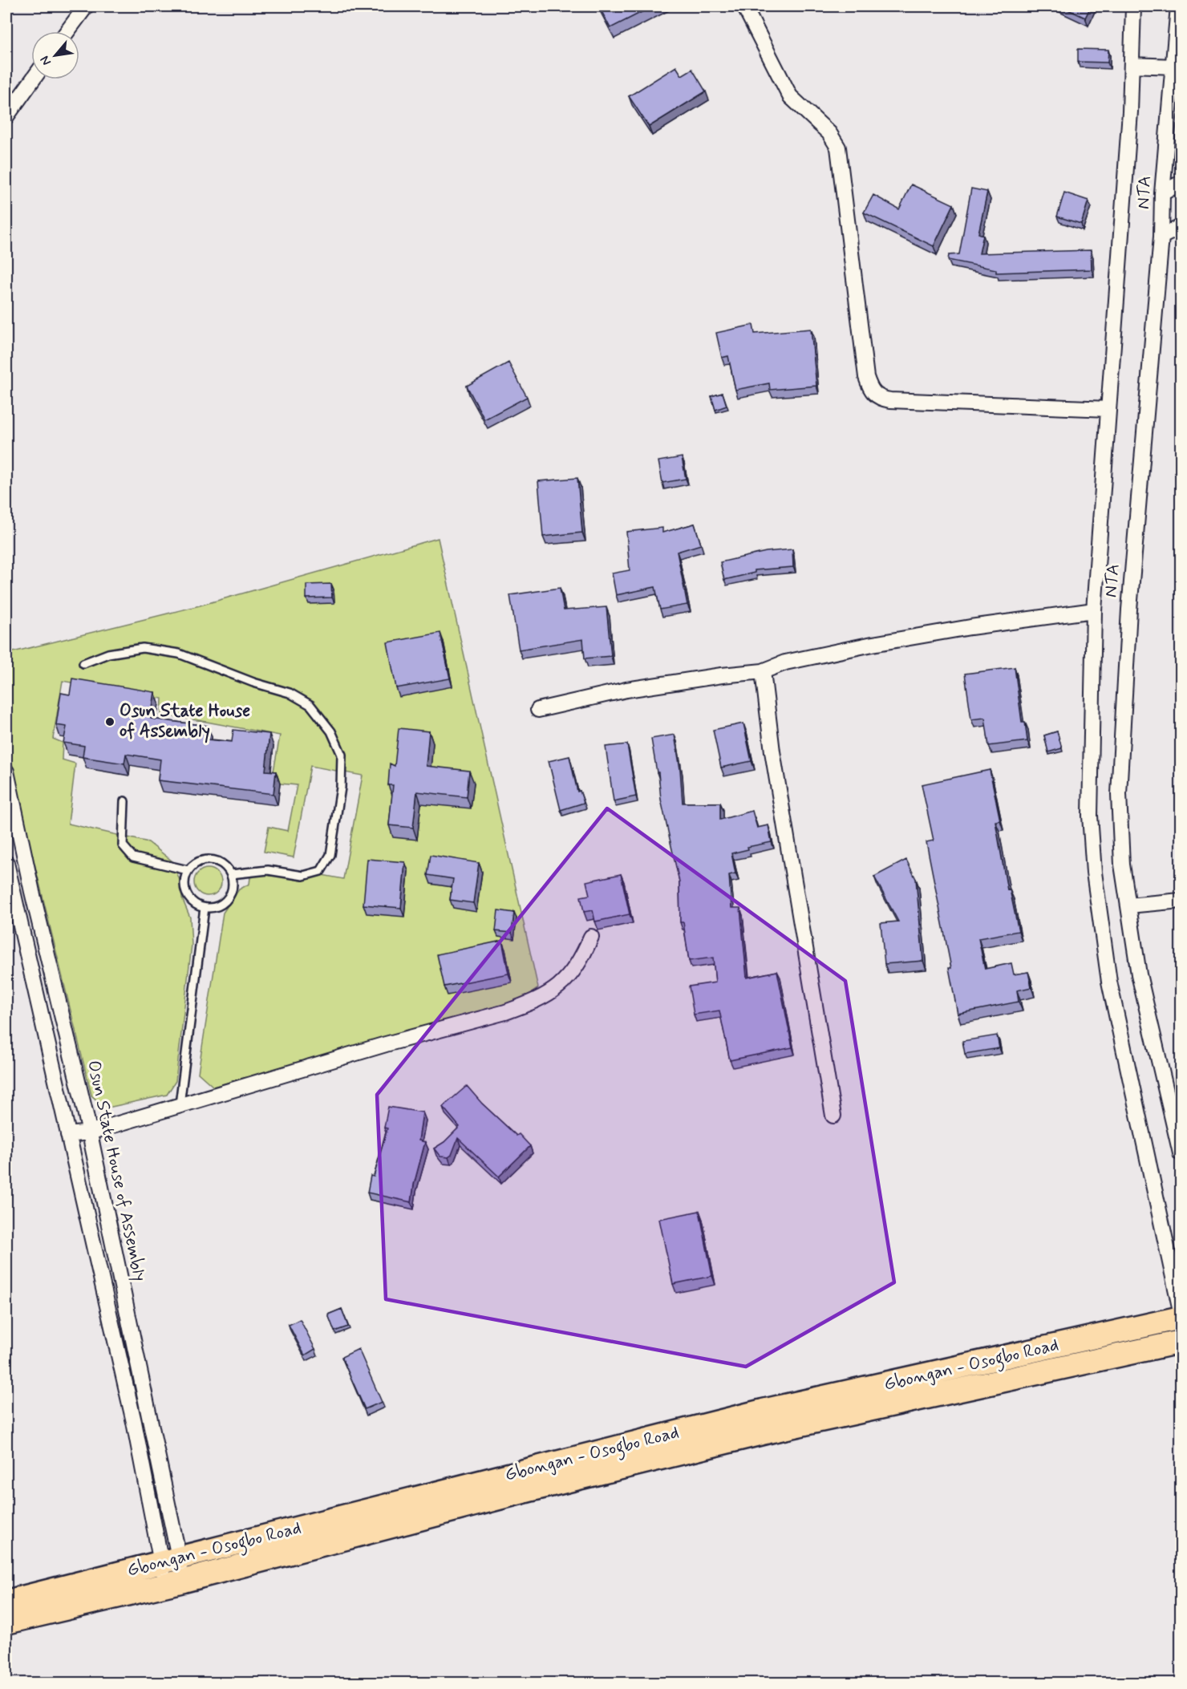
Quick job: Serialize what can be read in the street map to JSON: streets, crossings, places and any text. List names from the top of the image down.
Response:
{
  "streets": {
    "main road": ["Gbongan - Osogbo Road"],
    "street": ["NTA", "Osun State House of Assembly"]
  },
  "crossings": [
    ["Osun State House of Assembly", "Gbongan - Osogbo Road"]
  ],
  "places": ["Osun State House of Assembly"],
  "north": "bottom left"
}
